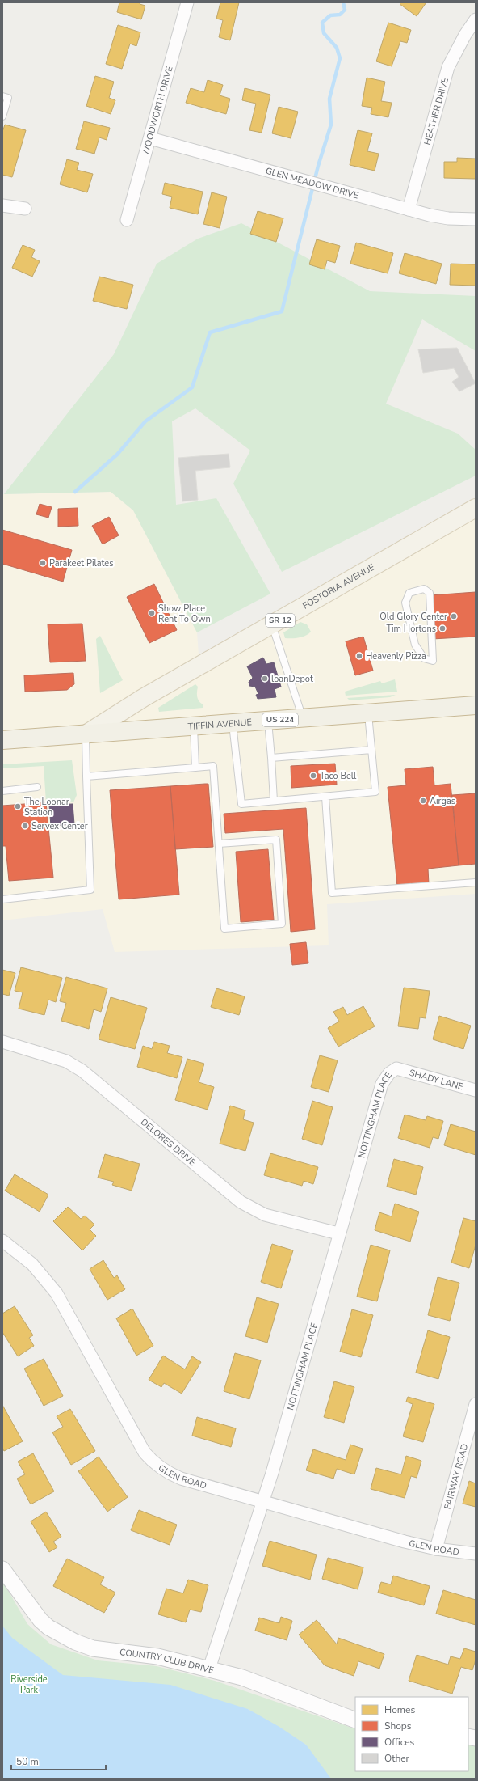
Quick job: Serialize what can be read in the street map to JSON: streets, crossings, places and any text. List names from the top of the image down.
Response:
{
  "streets": {
    "highway": ["US 224", "TIFFIN AVENUE"],
    "main road": ["FOSTORIA AVENUE", "SR 12"],
    "street": [
      "WOODWORTH DRIVE",
      "HEATHER DRIVE",
      "GLEN MEADOW DRIVE",
      "SHADY LANE",
      "NOTTINGHAM PLACE",
      "DELORES DRIVE",
      "GLEN ROAD",
      "FAIRWAY ROAD",
      "COUNTRY CLUB DRIVE"
    ]
  },
  "crossings": [
    ["WOODWORTH DRIVE", "GLEN MEADOW DRIVE"],
    ["HEATHER DRIVE", "GLEN MEADOW DRIVE"],
    ["FOSTORIA AVENUE", "TIFFIN AVENUE"],
    ["SHADY LANE", "NOTTINGHAM PLACE"],
    ["NOTTINGHAM PLACE", "DELORES DRIVE"],
    ["NOTTINGHAM PLACE", "GLEN ROAD"],
    ["NOTTINGHAM PLACE", "COUNTRY CLUB DRIVE"],
    ["GLEN ROAD", "FAIRWAY ROAD"]
  ],
  "parks": ["Riverside Park"],
  "places": [
    "Parakeet Pilates",
    "Show Place Rent To Own",
    "Old Glory Center",
    "Tim Hortons",
    "Heavenly Pizza",
    "loanDepot",
    "Taco Bell",
    "Airgas",
    "The Loonar Station",
    "Servex Center"
  ],
  "legend": [
    "Homes",
    "Shops",
    "Offices",
    "Other"
  ],
  "scale_bar": "50 m"
}
